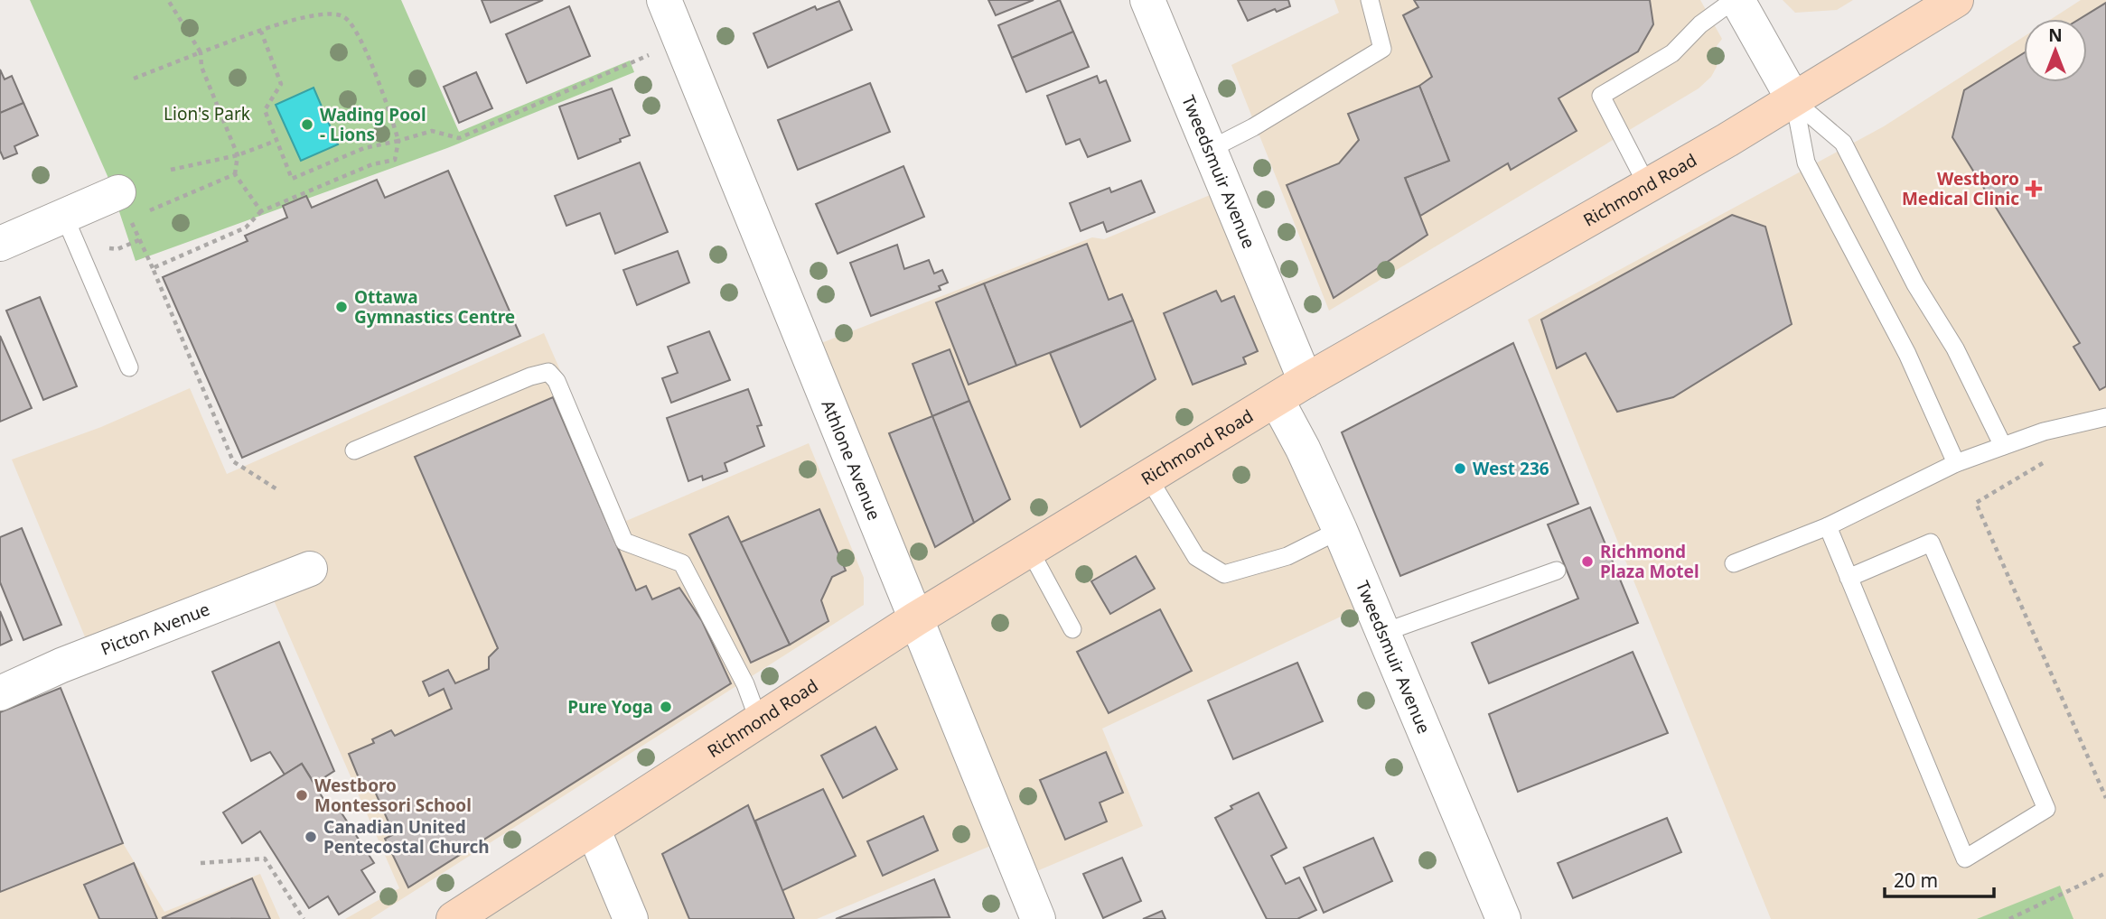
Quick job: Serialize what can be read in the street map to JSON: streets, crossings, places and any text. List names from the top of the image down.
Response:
{
  "streets": {
    "main road": ["Richmond Road"],
    "street": ["Tweedsmuir Avenue", "Athlone Avenue", "Picton Avenue"]
  },
  "crossings": [
    ["Tweedsmuir Avenue", "Richmond Road"],
    ["Richmond Road", "Athlone Avenue"]
  ],
  "parks": ["Lion's Park"],
  "places": {
    "other": [
      "Wading Pool - Lions",
      "Ottawa Gymnastics Centre",
      "West 236",
      "Richmond Plaza Motel",
      "Pure Yoga",
      "Westboro Montessori School",
      "Canadian United Pentecostal Church"
    ],
    "health": ["Westboro Medical Clinic"]
  },
  "scale_bar": "20 m",
  "north": "top"
}
